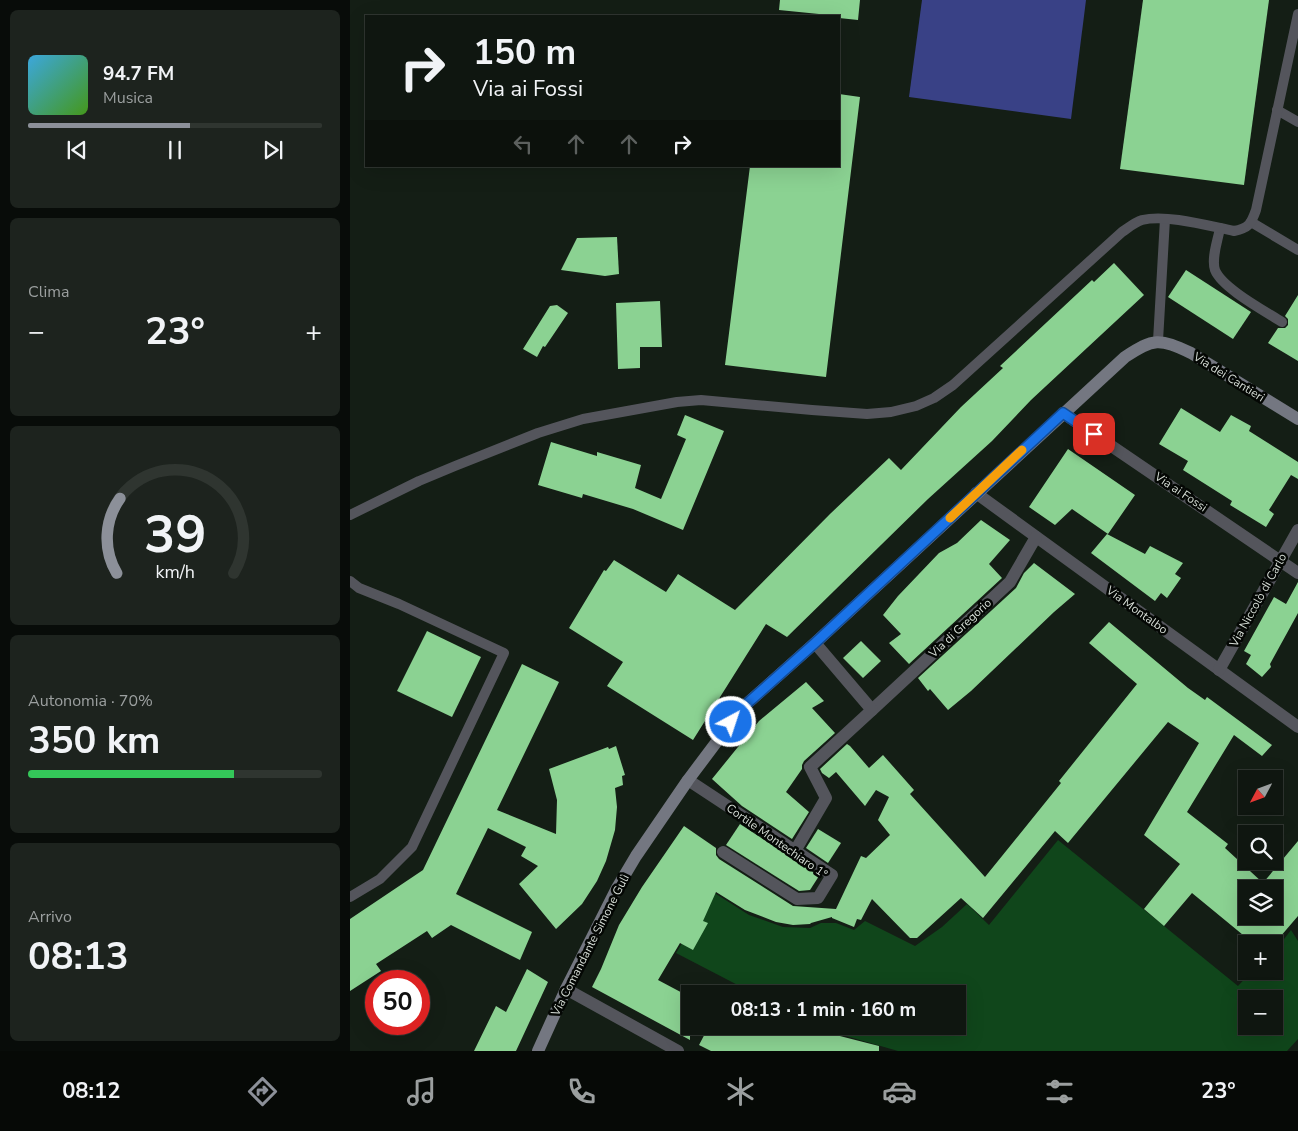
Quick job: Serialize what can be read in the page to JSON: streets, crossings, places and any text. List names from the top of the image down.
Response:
{
  "streets": {
    "main road": ["Via dei Cantieri", "Via Comandante Simone Gulì"],
    "street": [
      "Via ai Fossi",
      "Via Niccolò di Carlo",
      "Via Montalbo",
      "Via di Gregorio",
      "Cortile Montechiaro 1°"
    ]
  },
  "crossings": [
    ["Via dei Cantieri", "Via Comandante Simone Gulì"],
    ["Via ai Fossi", "Via Niccolò di Carlo"],
    ["Via ai Fossi", "Via Comandante Simone Gulì"],
    ["Via Niccolò di Carlo", "Via Montalbo"],
    ["Via Montalbo", "Via di Gregorio"],
    ["Via Montalbo", "Via Comandante Simone Gulì"],
    ["Via di Gregorio", "Cortile Montechiaro 1°"],
    ["Cortile Montechiaro 1°", "Via Comandante Simone Gulì"]
  ],
  "north": "bottom left",
  "page": {
    "turn": ["150 m", "Via ai Fossi"],
    "song": ["94.7 FM", "Musica"],
    "tile": [
      "Clima",
      ["Autonomia · 70%", "350 km"],
      ["Arrivo", "08:13"]
    ],
    "heat": ["−", "23°", "+"],
    "map_buttons": ["+", "−"],
    "limit": "50",
    "trip": "08:13 · 1 min · 160 m",
    "tabs": ["08:12", "23°"],
    "gauge": ["39", "km/h"]
  }
}
